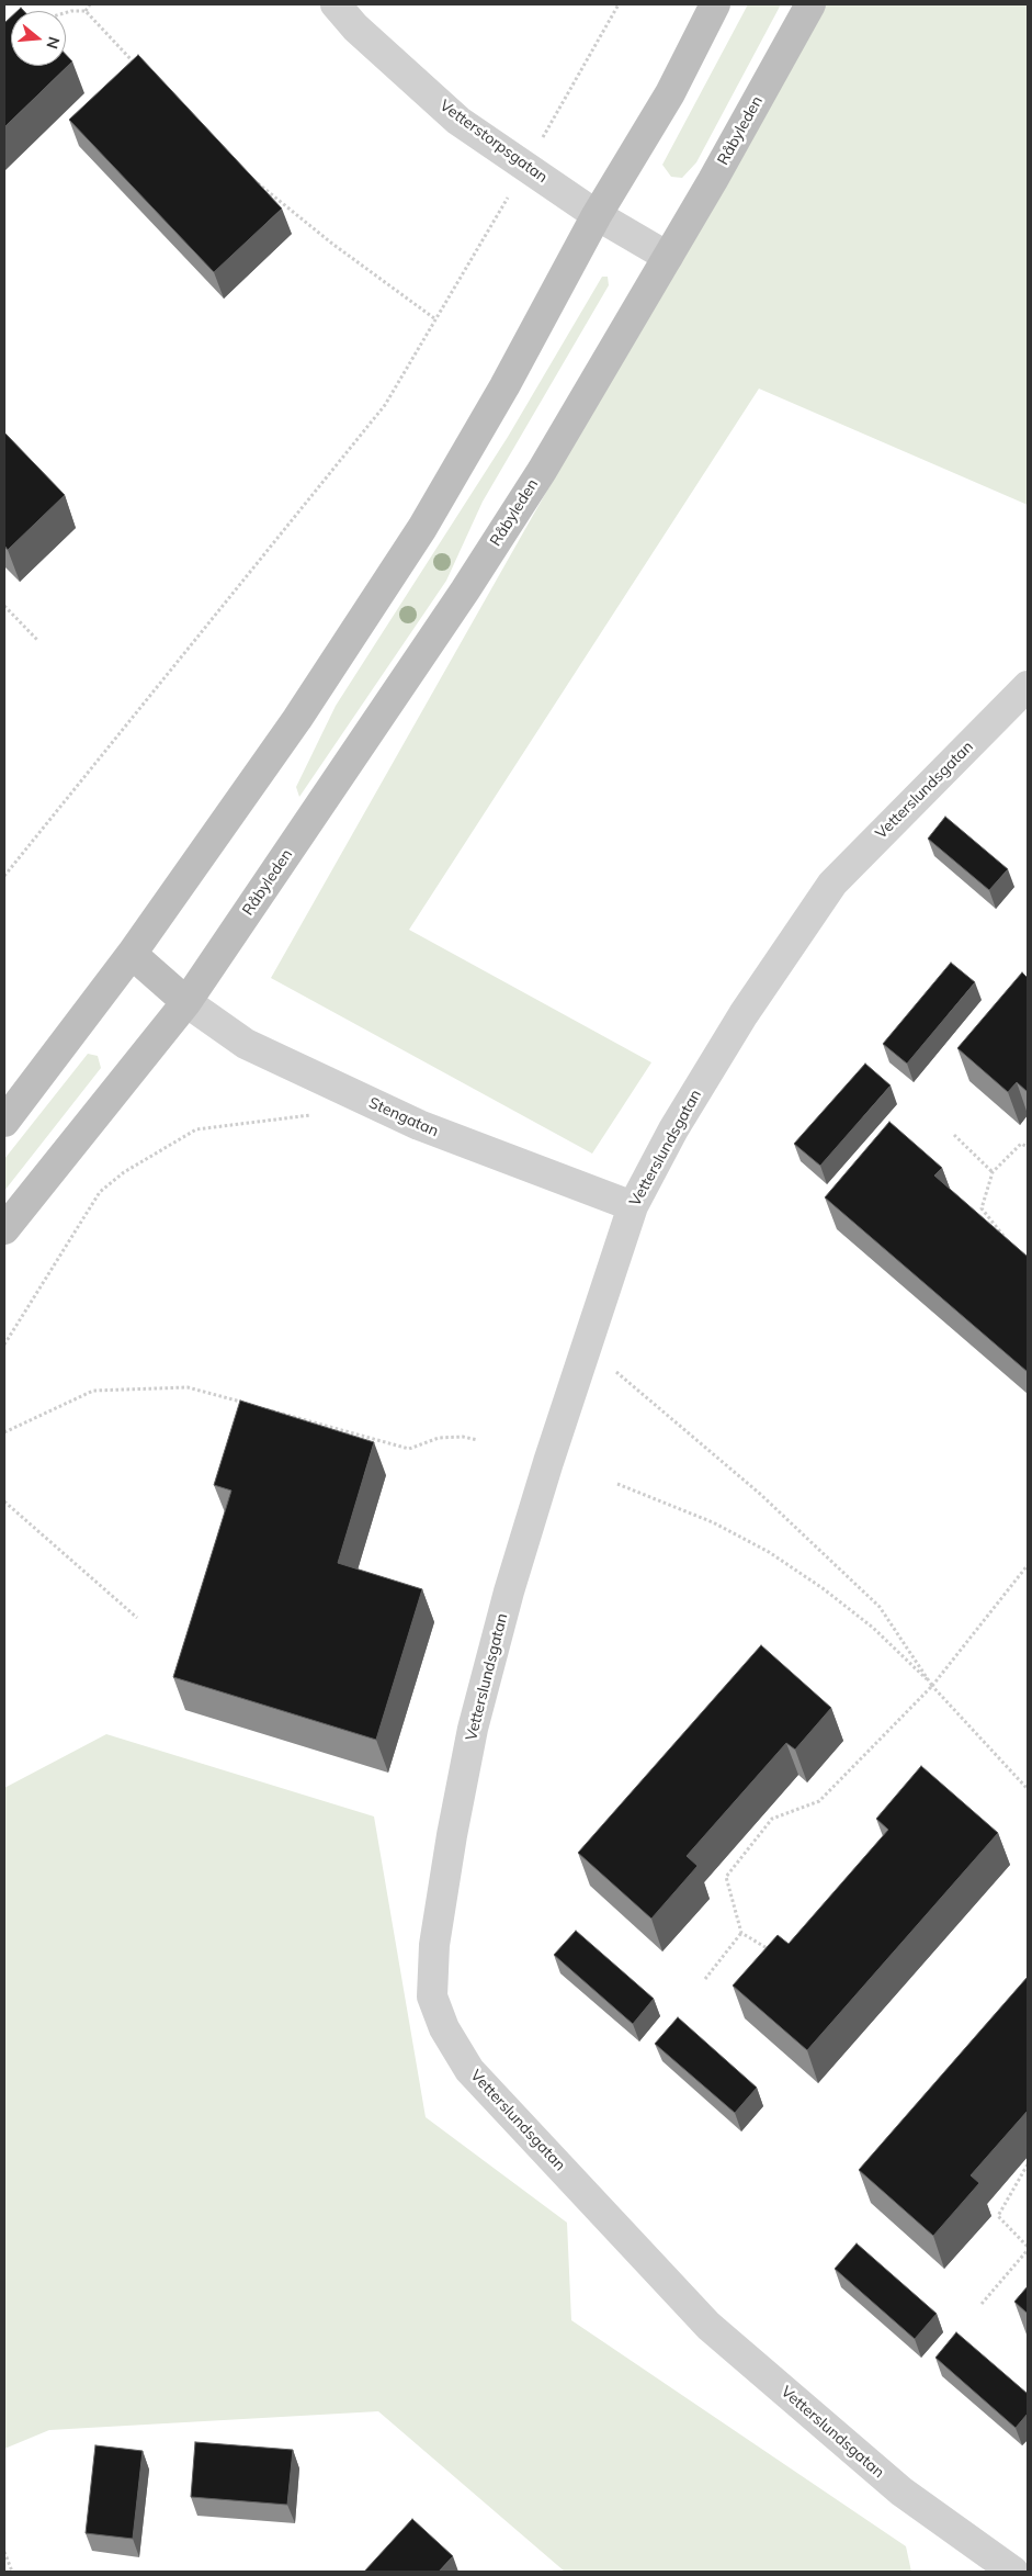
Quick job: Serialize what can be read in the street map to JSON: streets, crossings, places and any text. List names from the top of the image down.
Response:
{
  "streets": {
    "main road": ["Råbyleden"],
    "street": ["Vetterstorpsgatan", "Vetterslundsgatan", "Stengatan"]
  },
  "crossings": [
    ["Råbyleden", "Vetterstorpsgatan"],
    ["Råbyleden", "Stengatan"],
    ["Vetterslundsgatan", "Stengatan"]
  ],
  "north": "right"
}
